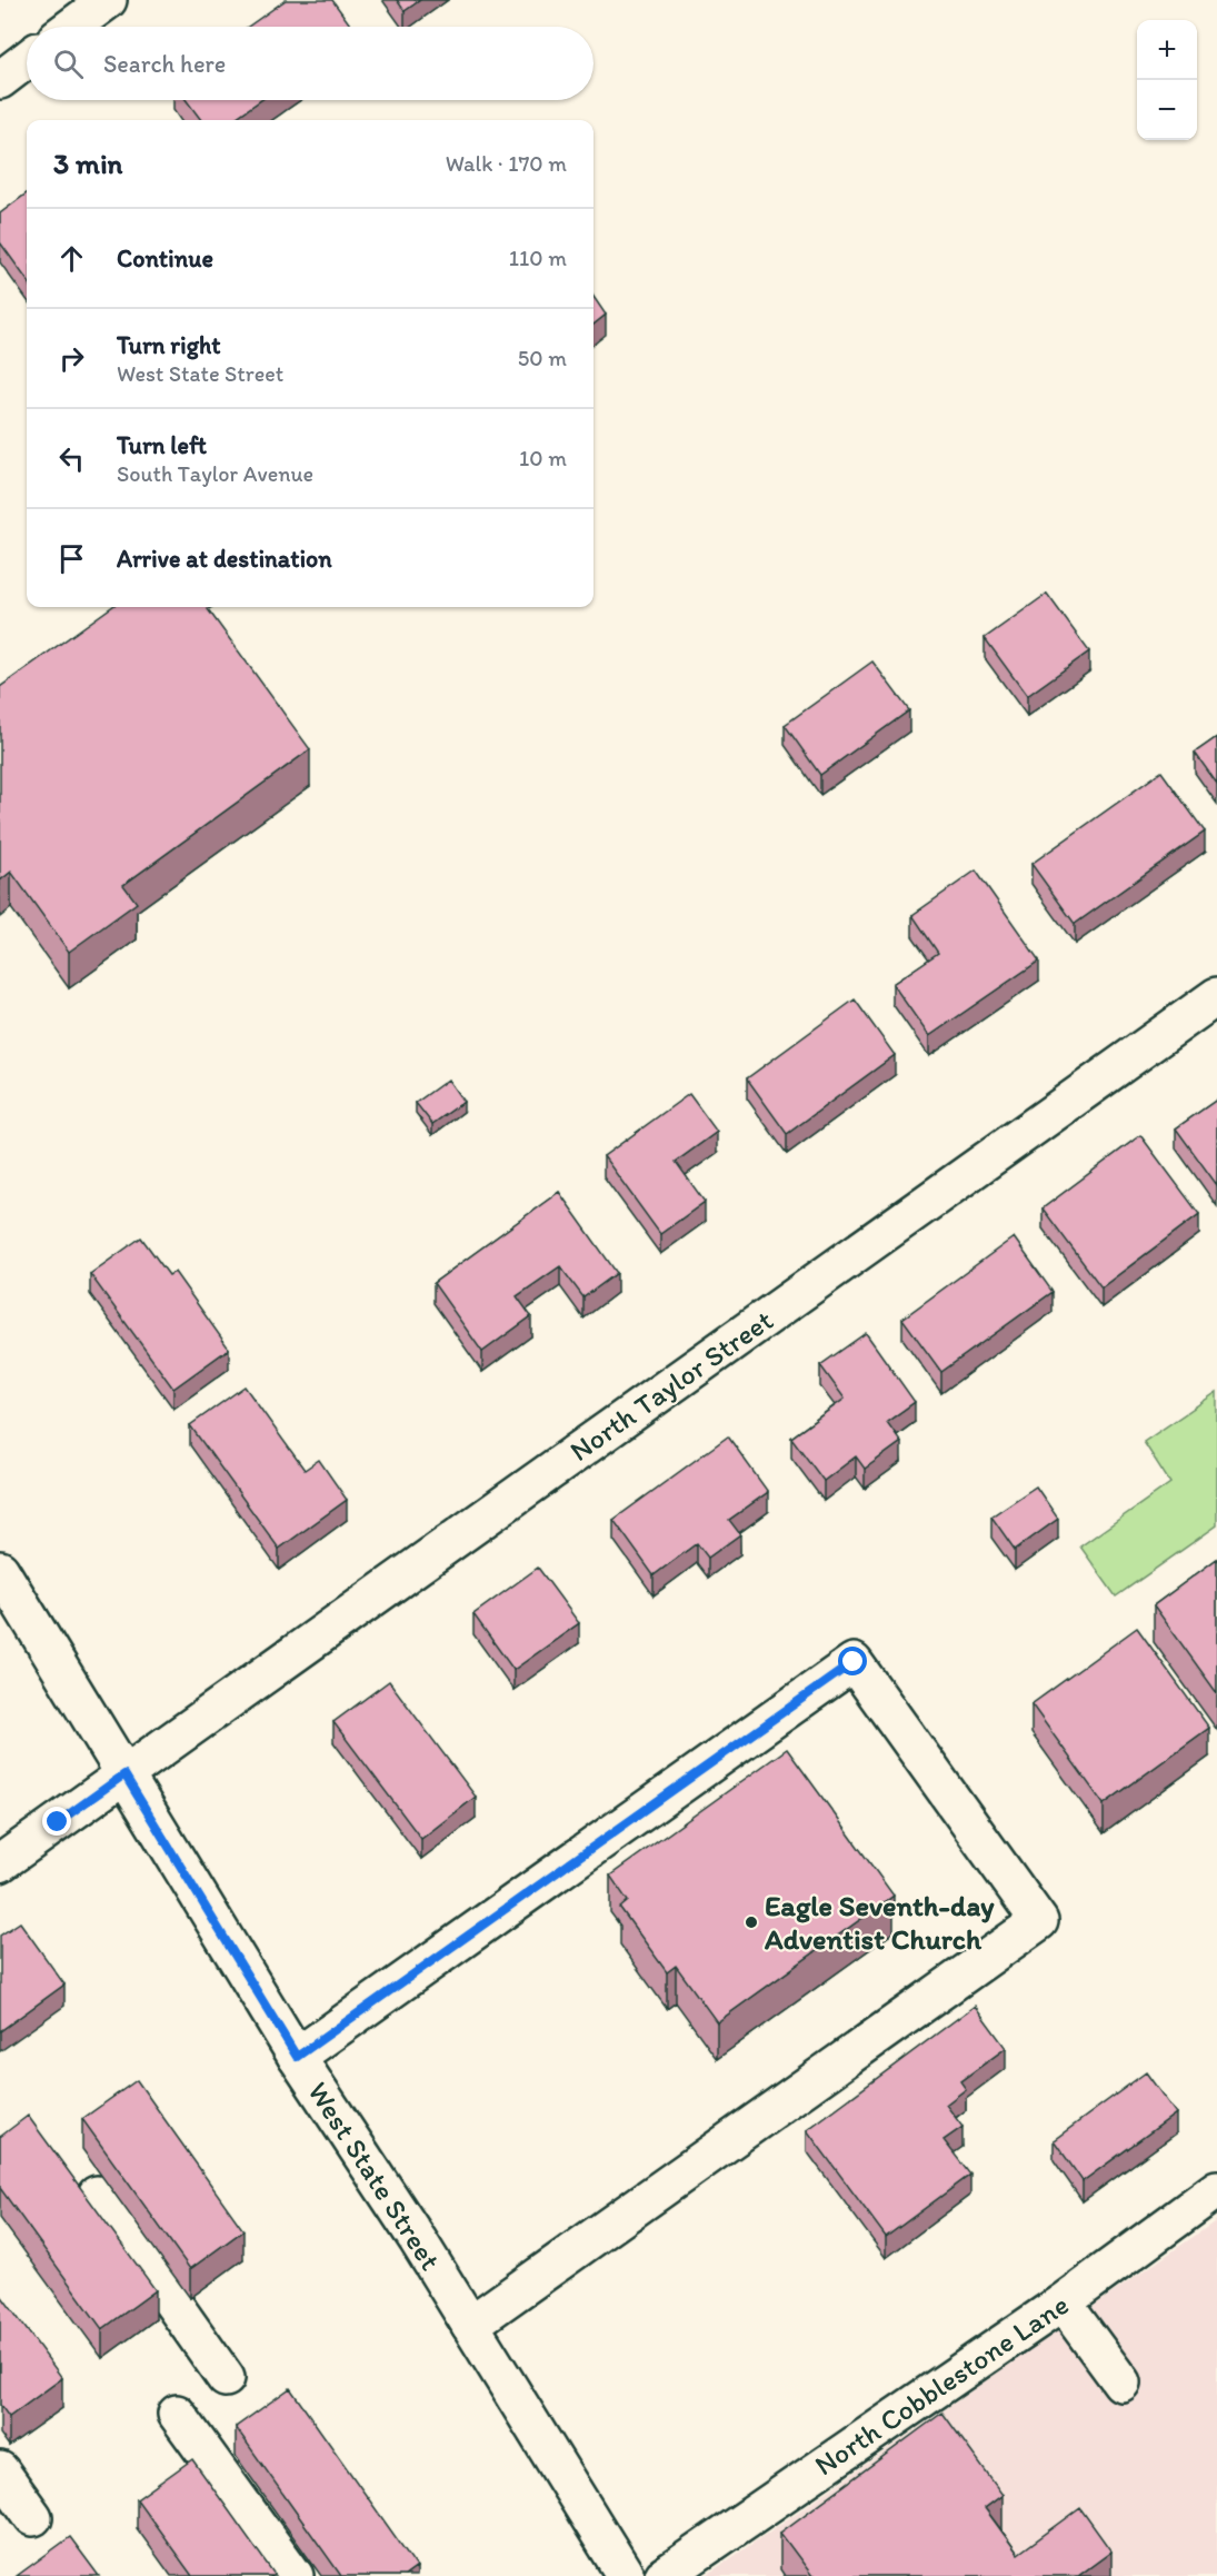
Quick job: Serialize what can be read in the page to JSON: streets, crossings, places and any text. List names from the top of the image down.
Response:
{
  "streets": {
    "street": ["North Taylor Street", "West State Street", "North Cobblestone Lane"]
  },
  "crossings": [
    ["North Taylor Street", "West State Street"]
  ],
  "places": ["Eagle Seventh-day Adventist Church"],
  "page": {
    "map_buttons": ["+", "−"],
    "search": "Search here",
    "heading": ["3 min", "Walk · 170 m"],
    "list": [
      ["Continue", "110 m"],
      ["Turn right", "West State Street", "50 m"],
      ["Turn left", "South Taylor Avenue", "10 m"],
      "Arrive at destination"
    ]
  }
}
